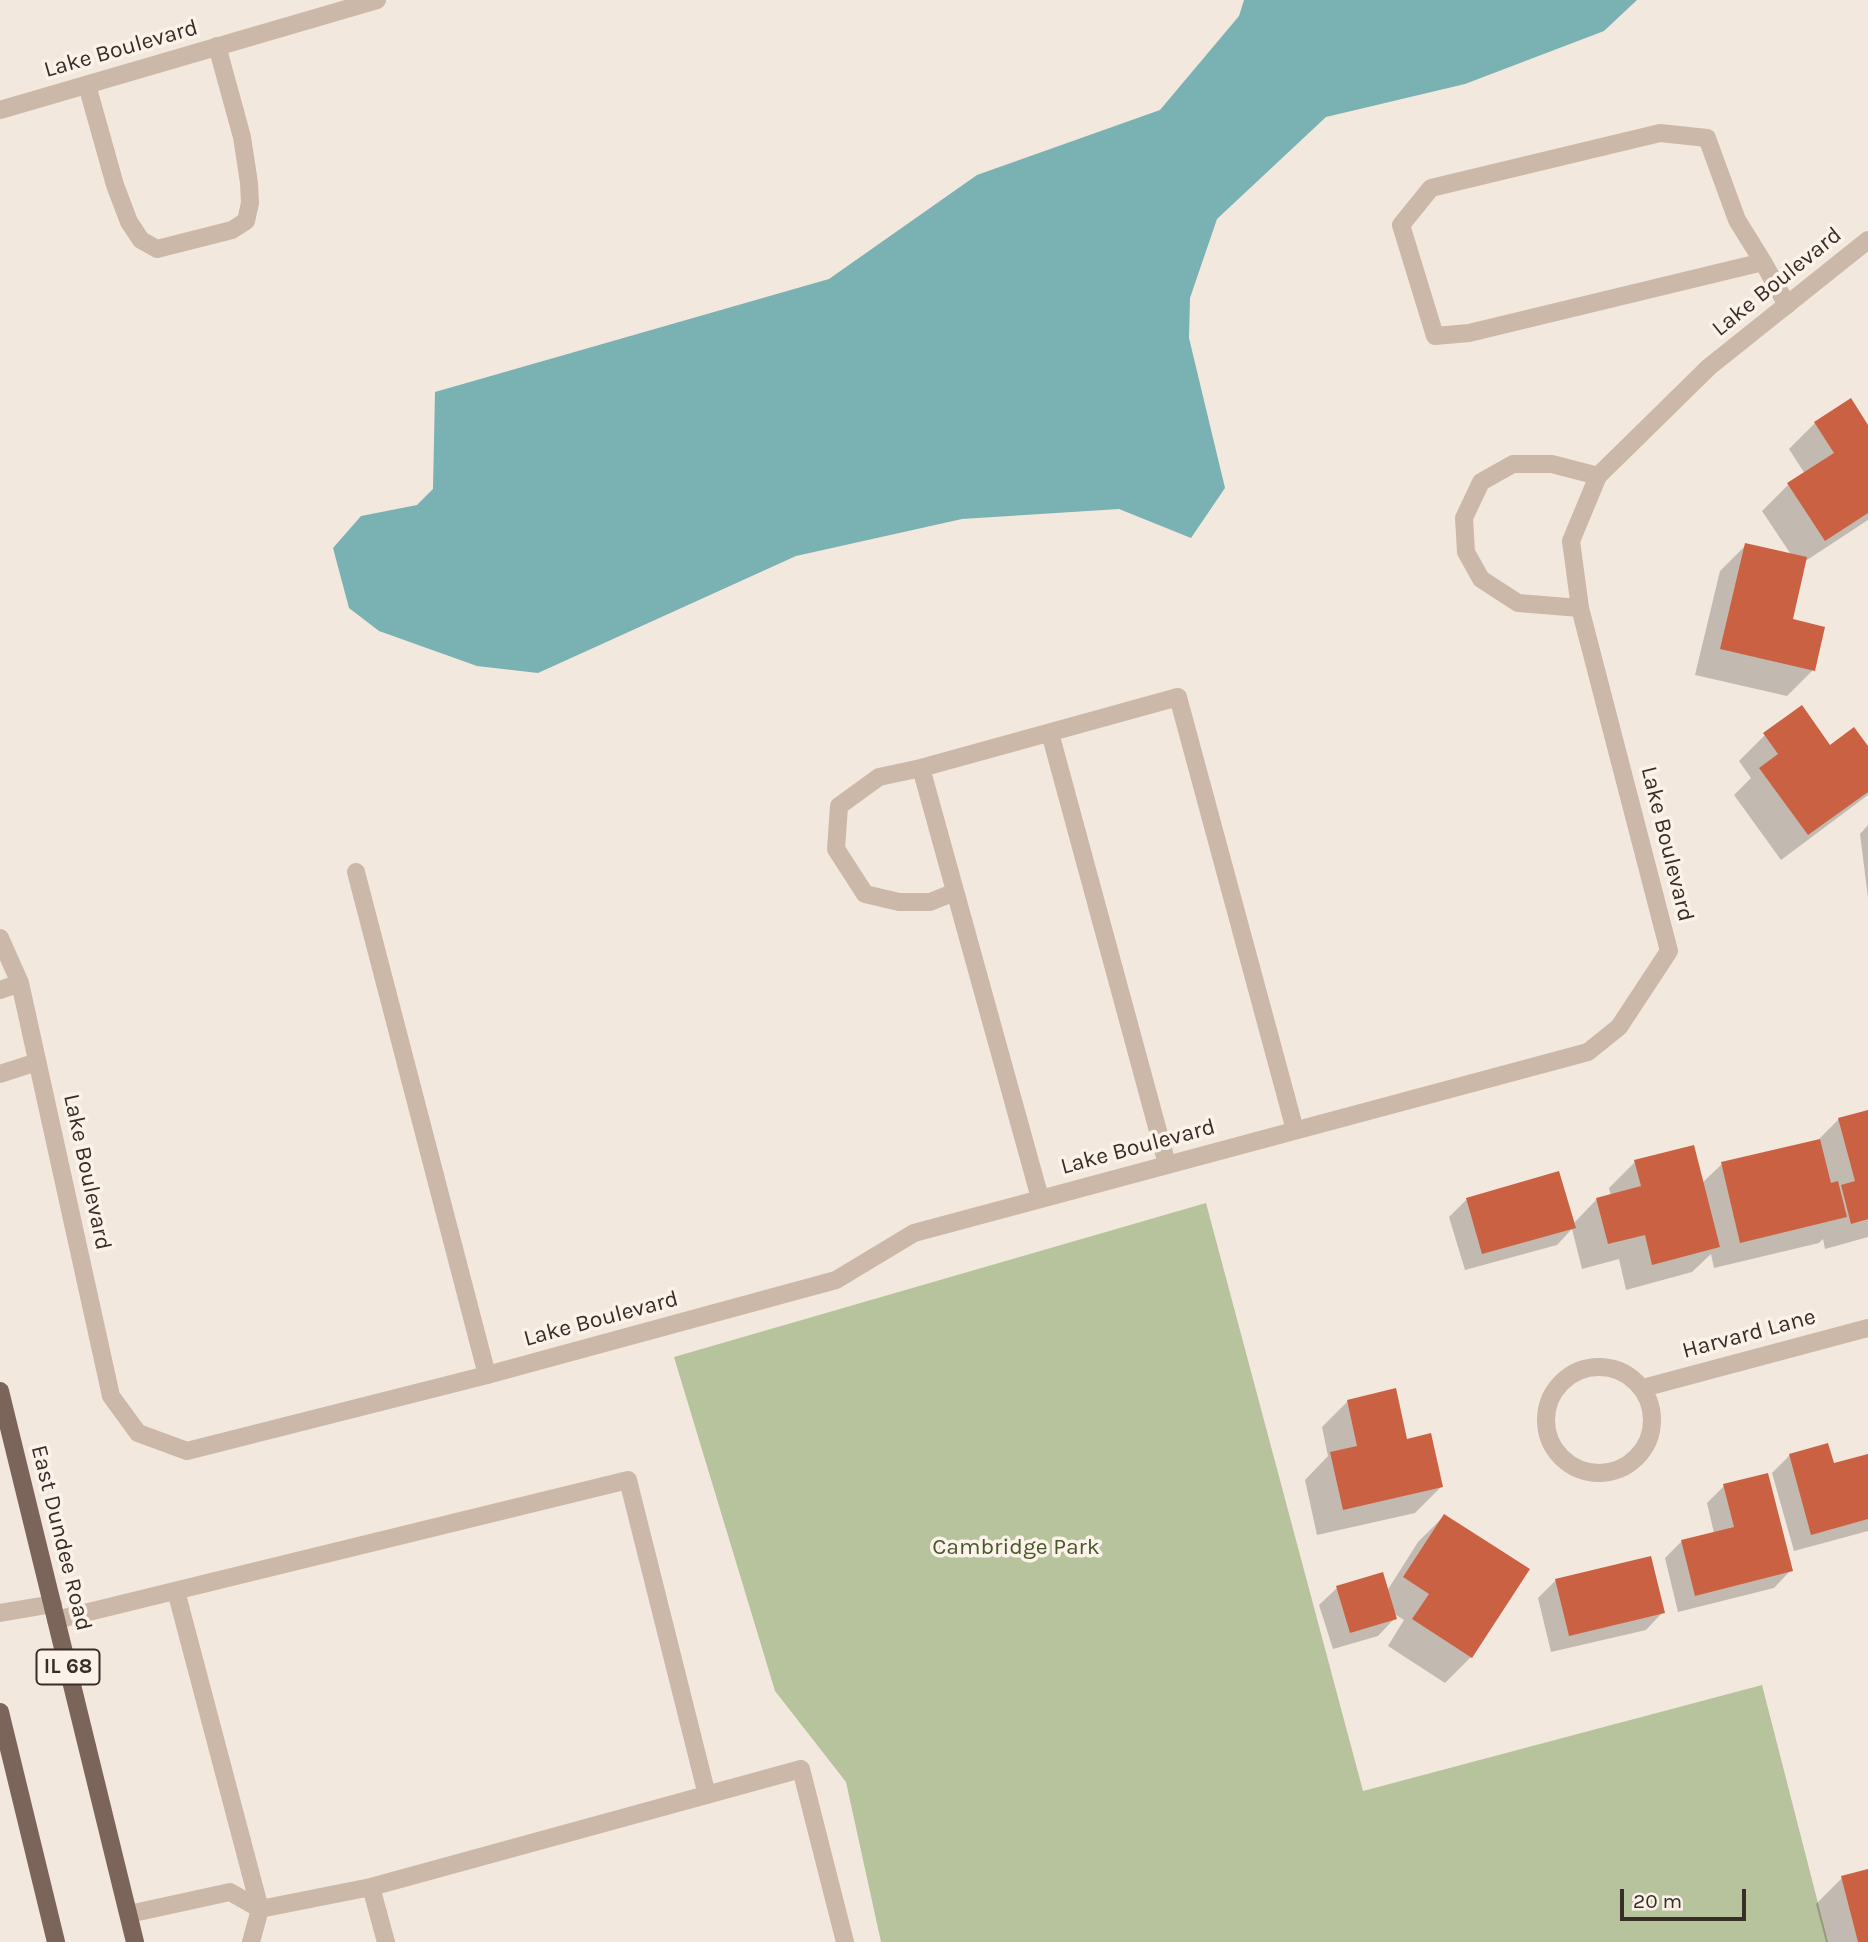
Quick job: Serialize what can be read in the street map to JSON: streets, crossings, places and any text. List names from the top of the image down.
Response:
{
  "streets": {
    "main road": ["East Dundee Road", "IL 68"],
    "street": ["Lake Boulevard", "Harvard Lane"]
  },
  "parks": ["Cambridge Park"],
  "scale_bar": "20 m"
}
